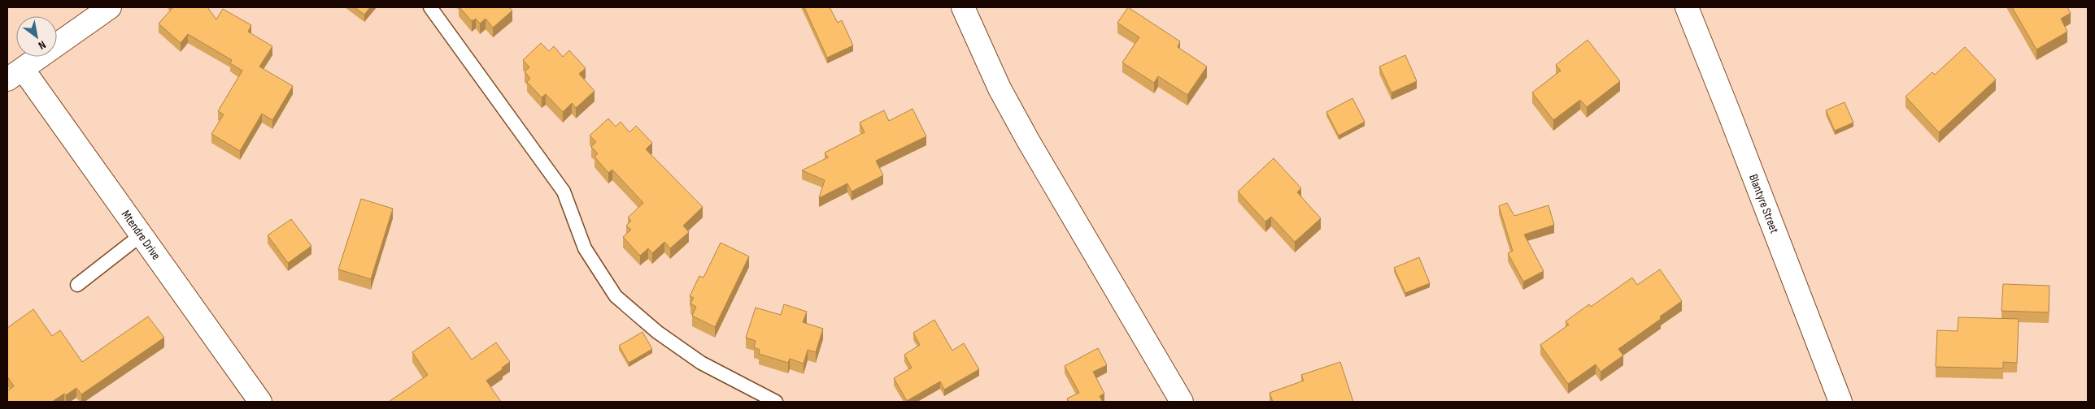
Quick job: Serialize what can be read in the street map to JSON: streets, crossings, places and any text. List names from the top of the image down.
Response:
{
  "streets": {
    "street": ["Blantyre Street", "Mtendre Drive"]
  },
  "north": "bottom right"
}
